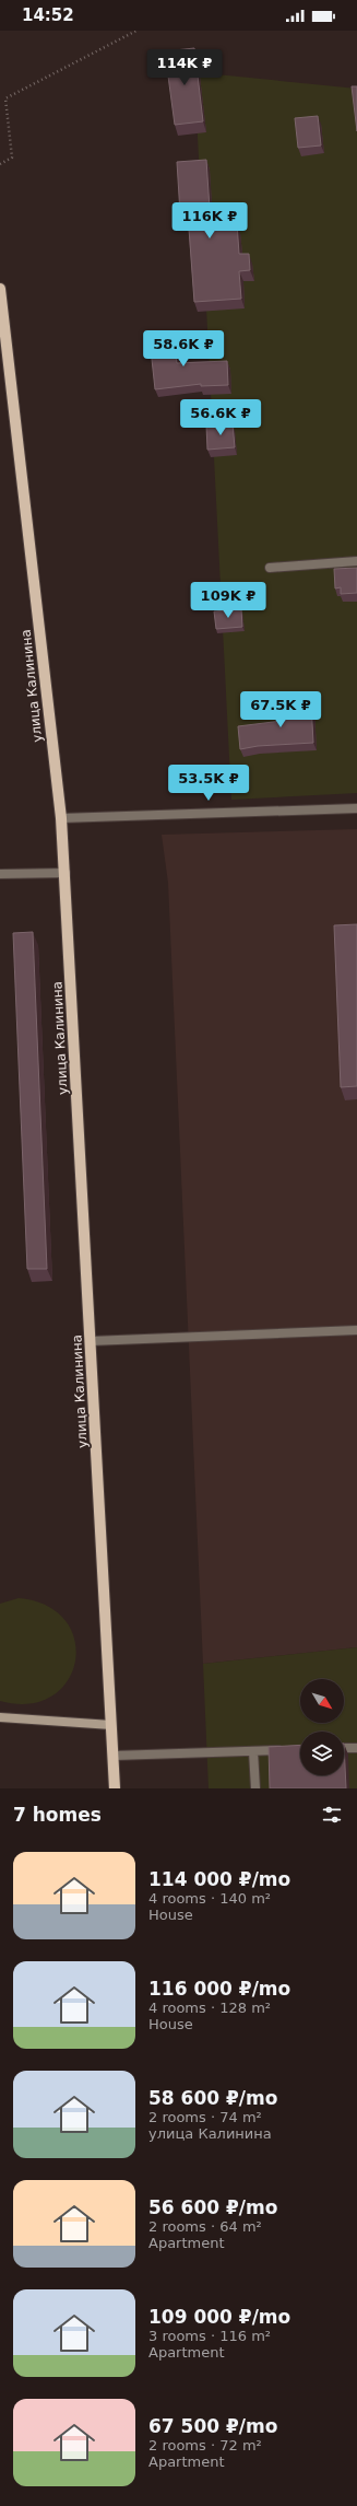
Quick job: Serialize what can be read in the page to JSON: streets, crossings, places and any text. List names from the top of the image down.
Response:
{
  "streets": {
    "main road": ["улица Калинина"]
  },
  "north": "bottom right",
  "page": {
    "status": "14:52",
    "price": [
      "114K ₽",
      "116K ₽",
      "58.6K ₽",
      "56.6K ₽",
      "109K ₽",
      "67.5K ₽",
      "53.5K ₽"
    ],
    "heading": "7 homes",
    "list": [
      {
        "name": "114 000 ₽/mo",
        "note": "4 rooms · 140 m² · House"
      },
      {
        "name": "116 000 ₽/mo",
        "note": "4 rooms · 128 m² · House"
      },
      {
        "name": "58 600 ₽/mo",
        "note": "2 rooms · 74 m² · улица Калинина"
      },
      {
        "name": "56 600 ₽/mo",
        "note": "2 rooms · 64 m² · Apartment"
      },
      {
        "name": "109 000 ₽/mo",
        "note": "3 rooms · 116 m² · Apartment"
      },
      {
        "name": "67 500 ₽/mo",
        "note": "2 rooms · 72 m² · Apartment"
      }
    ]
  }
}
